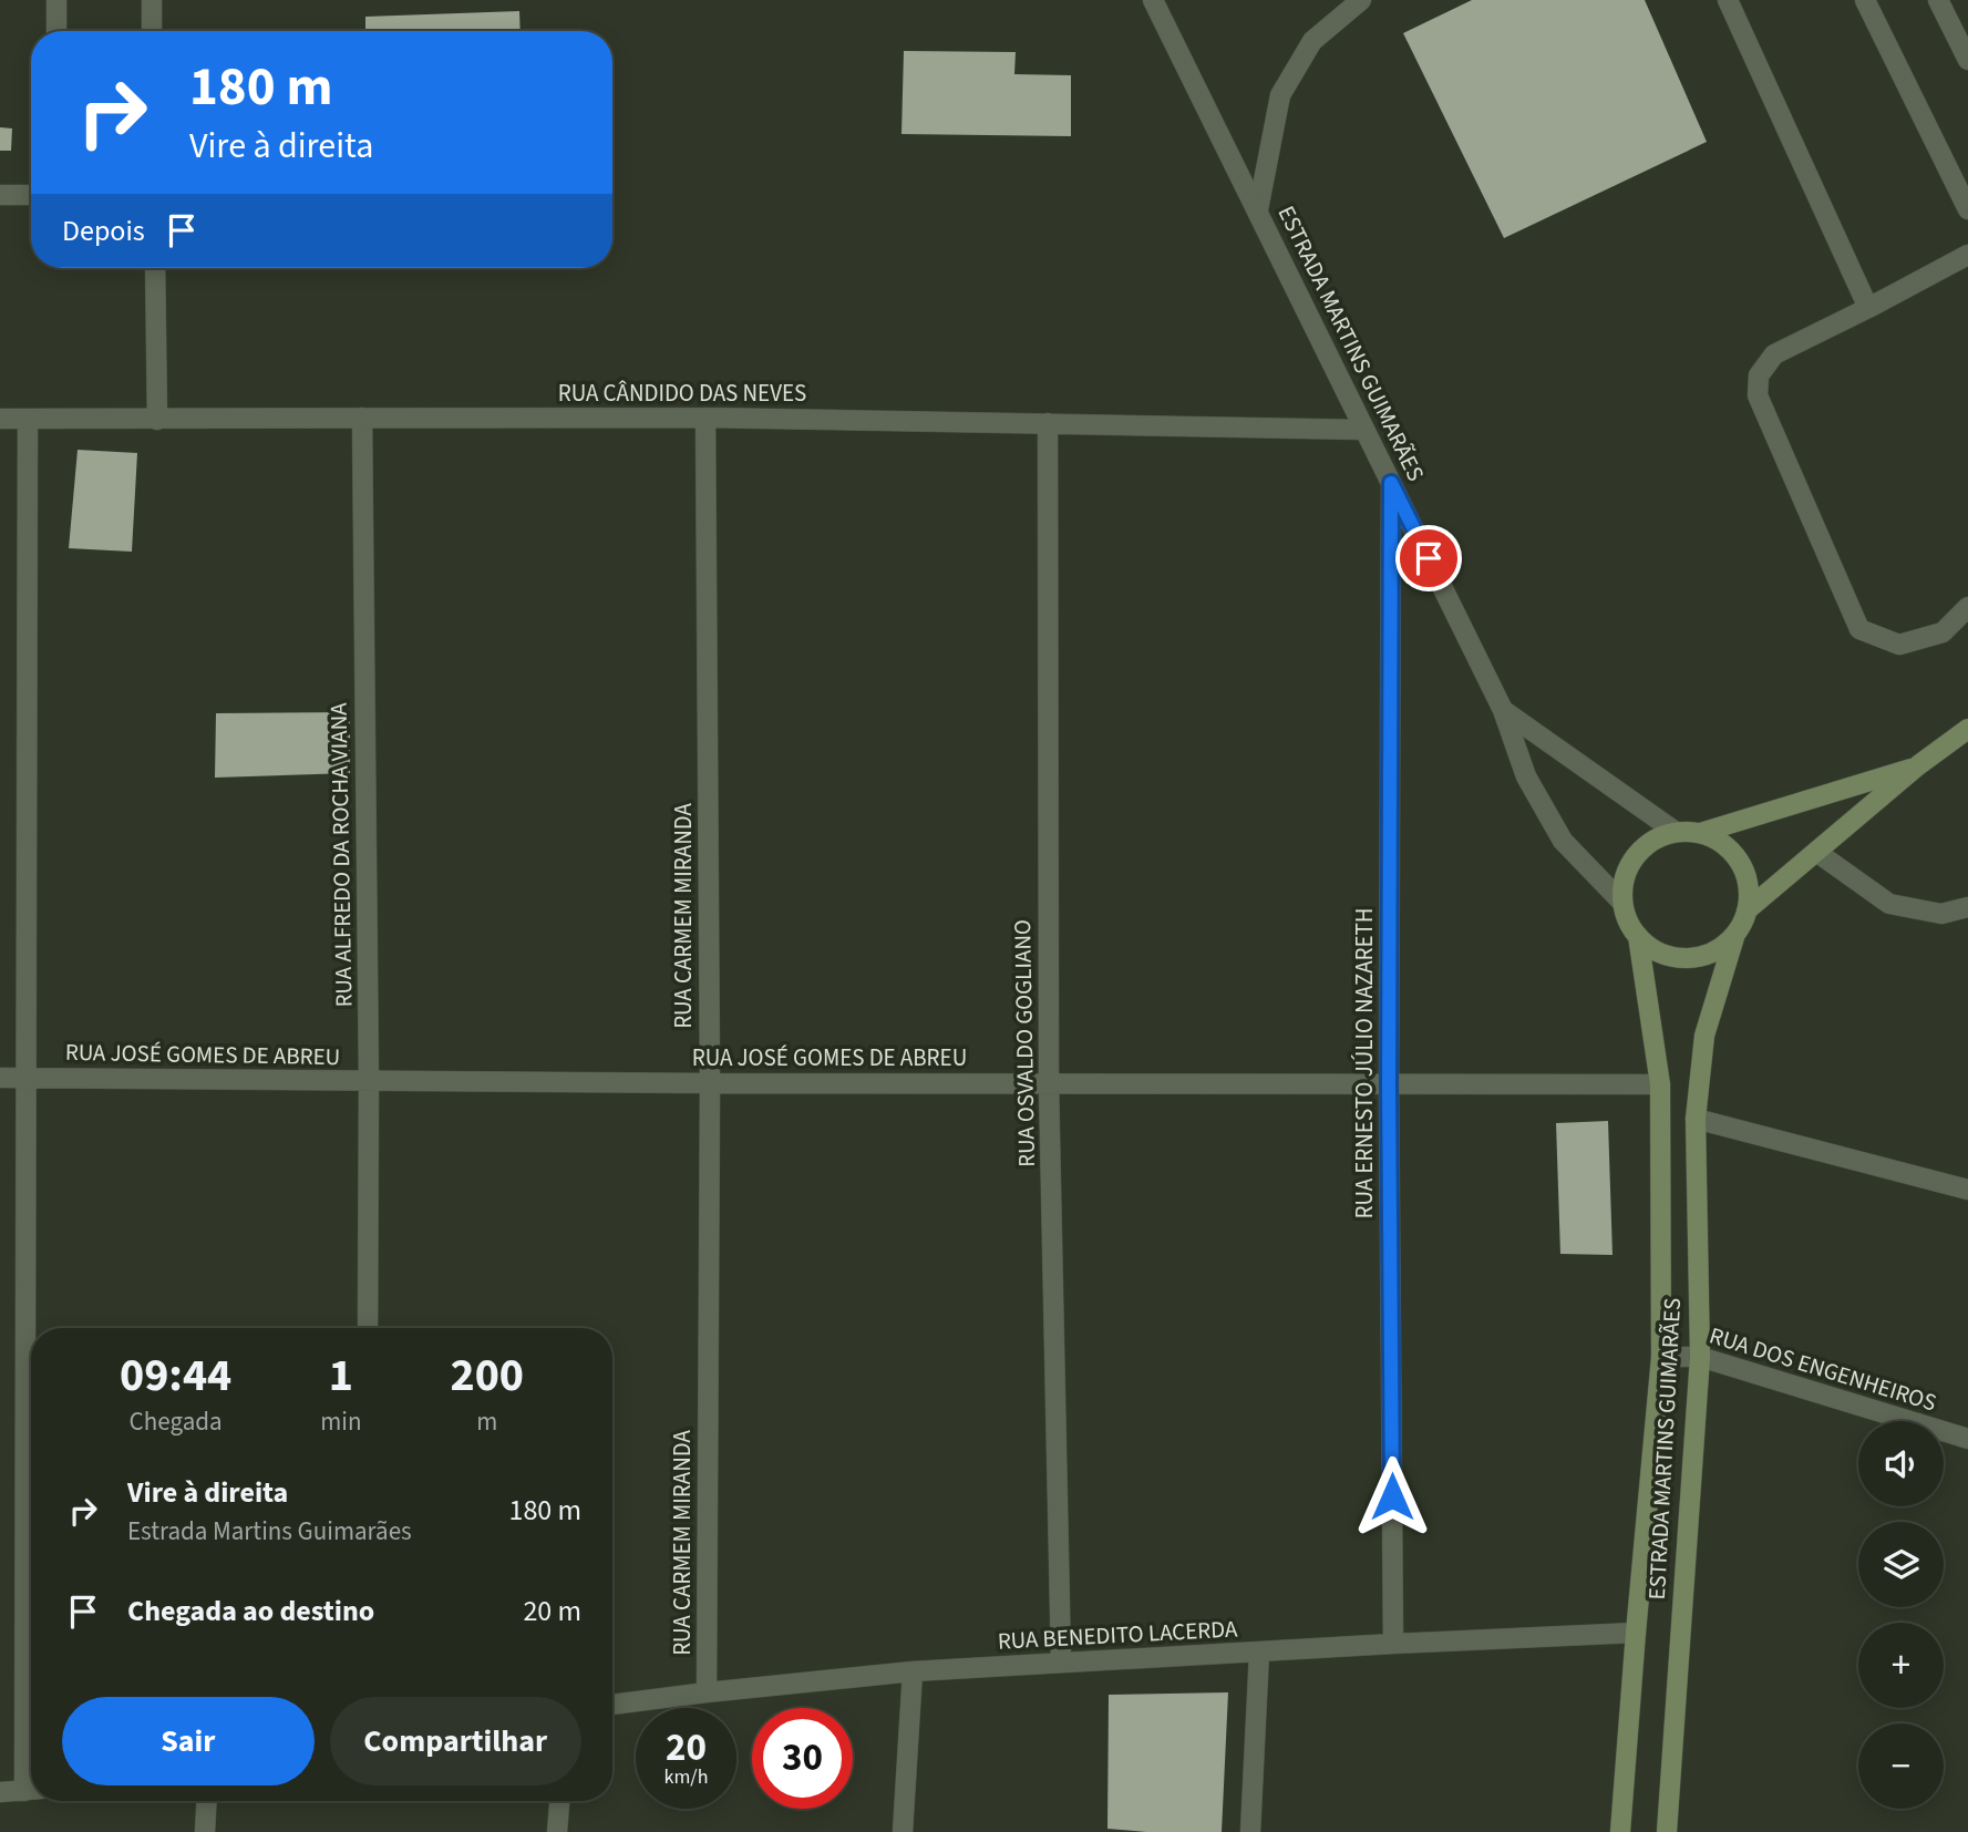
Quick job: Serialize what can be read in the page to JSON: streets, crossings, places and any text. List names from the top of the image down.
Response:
{
  "streets": {
    "main road": ["ESTRADA MARTINS GUIMARÃES"],
    "street": [
      "RUA CÂNDIDO DAS NEVES",
      "RUA ALFREDO DA ROCHA VIANA",
      "RUA CARMEM MIRANDA",
      "RUA OSVALDO GOGLIANO",
      "RUA JOSÉ GOMES DE ABREU",
      "RUA ERNESTO JÚLIO NAZARETH",
      "RUA DOS ENGENHEIROS",
      "RUA BENEDITO LACERDA"
    ]
  },
  "crossings": [
    ["ESTRADA MARTINS GUIMARÃES", "RUA CÂNDIDO DAS NEVES"],
    ["ESTRADA MARTINS GUIMARÃES", "RUA JOSÉ GOMES DE ABREU"],
    ["ESTRADA MARTINS GUIMARÃES", "RUA ERNESTO JÚLIO NAZARETH"],
    ["ESTRADA MARTINS GUIMARÃES", "RUA DOS ENGENHEIROS"],
    ["ESTRADA MARTINS GUIMARÃES", "RUA BENEDITO LACERDA"],
    ["RUA CÂNDIDO DAS NEVES", "RUA ALFREDO DA ROCHA VIANA"],
    ["RUA CÂNDIDO DAS NEVES", "RUA CARMEM MIRANDA"],
    ["RUA CÂNDIDO DAS NEVES", "RUA OSVALDO GOGLIANO"],
    ["RUA ALFREDO DA ROCHA VIANA", "RUA JOSÉ GOMES DE ABREU"],
    ["RUA CARMEM MIRANDA", "RUA JOSÉ GOMES DE ABREU"],
    ["RUA CARMEM MIRANDA", "RUA BENEDITO LACERDA"],
    ["RUA OSVALDO GOGLIANO", "RUA JOSÉ GOMES DE ABREU"],
    ["RUA OSVALDO GOGLIANO", "RUA BENEDITO LACERDA"],
    ["RUA JOSÉ GOMES DE ABREU", "RUA ERNESTO JÚLIO NAZARETH"],
    ["RUA ERNESTO JÚLIO NAZARETH", "RUA BENEDITO LACERDA"]
  ],
  "page": {
    "turn": ["180 m", "Vire à direita"],
    "then": "Depois",
    "eta": [
      "09:44",
      "Chegada",
      "1",
      "min",
      "200",
      "m"
    ],
    "map_buttons": ["+", "−"],
    "list": [
      {
        "name": "Vire à direita",
        "note": "Estrada Martins Guimarães",
        "value": "180 m"
      },
      {
        "name": "Chegada ao destino",
        "value": "20 m"
      }
    ],
    "buttons": ["Sair", "Compartilhar"],
    "speed": "20 km/h",
    "limit": "30"
  }
}
